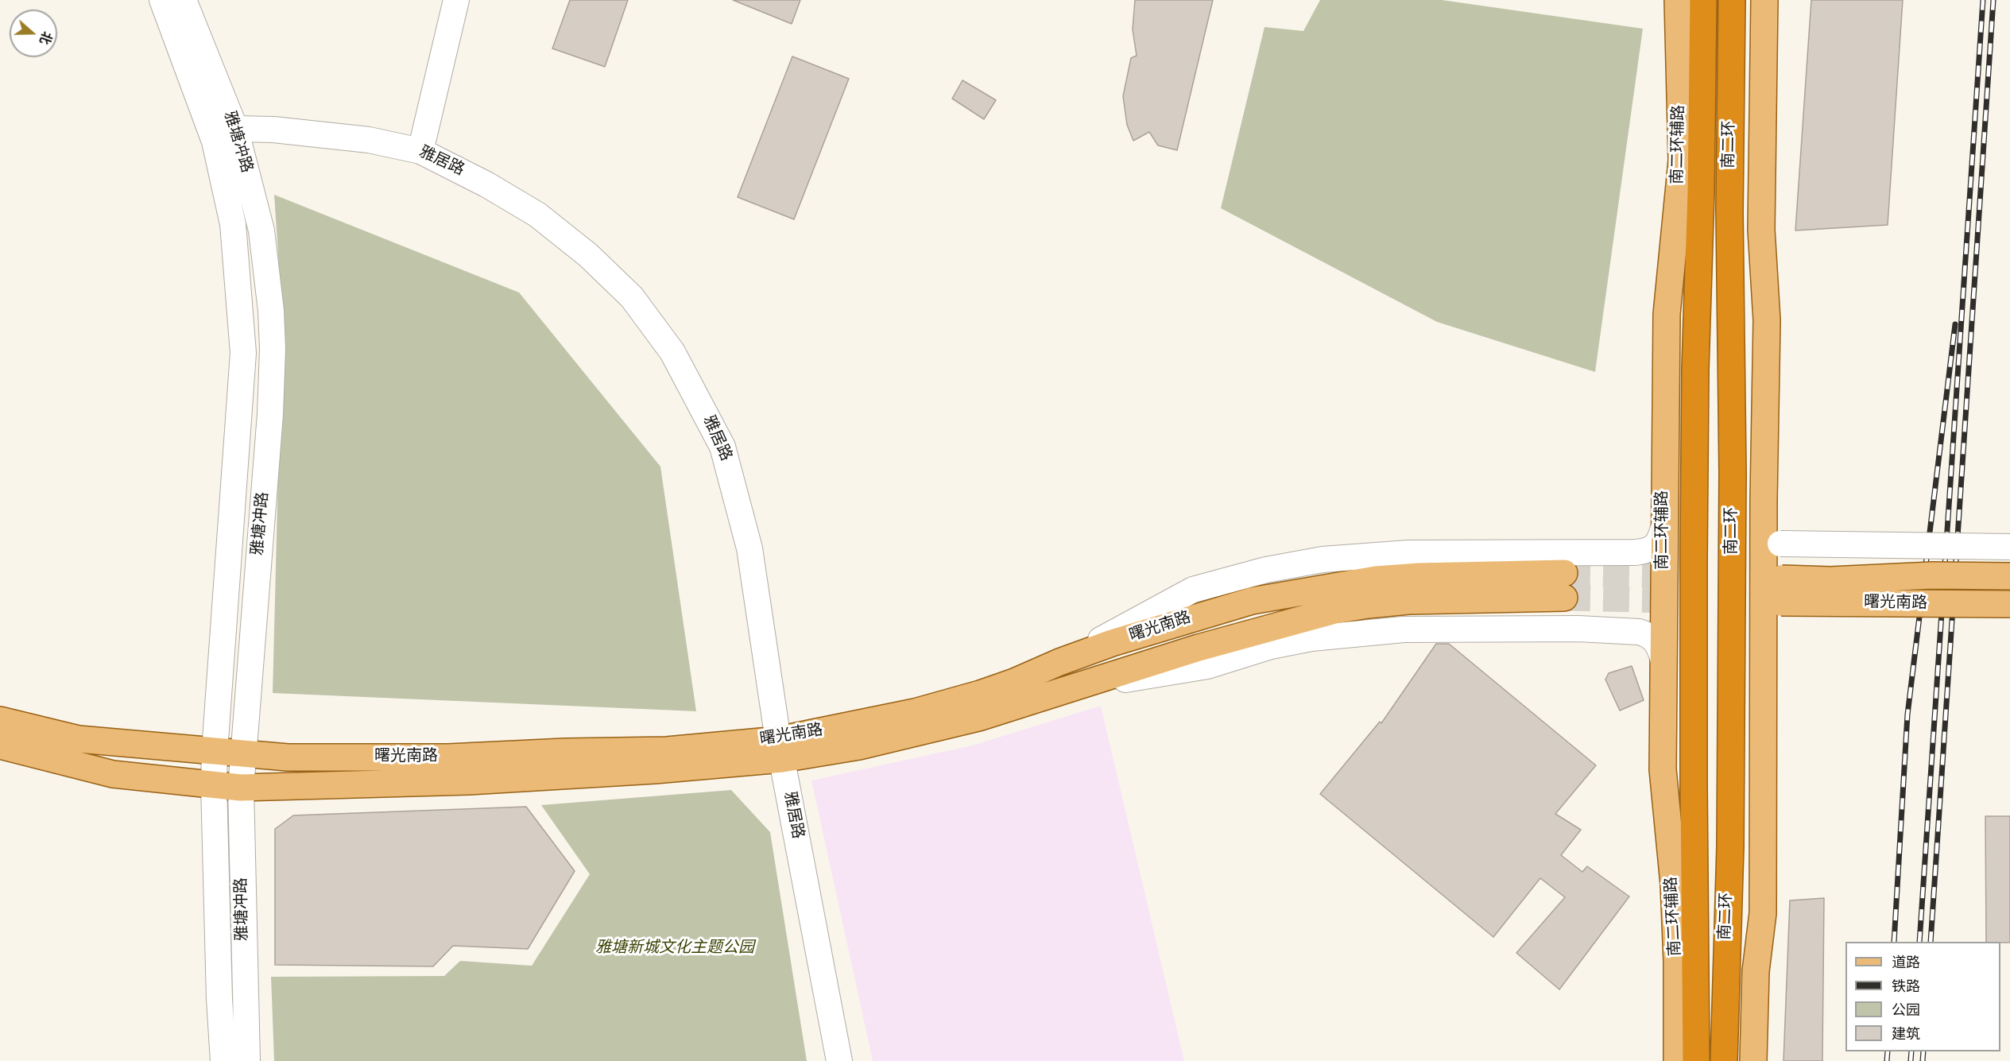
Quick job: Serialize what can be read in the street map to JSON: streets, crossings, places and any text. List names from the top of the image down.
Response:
{
  "streets": {
    "highway": ["南二环"],
    "main road": ["南二环辅路", "曙光南路"],
    "street": ["雅塘冲路", "雅居路"]
  },
  "crossings": [
    ["雅塘冲路", "雅居路"],
    ["雅塘冲路", "曙光南路"],
    ["雅居路", "曙光南路"]
  ],
  "parks": ["雅塘新城文化主题公园"],
  "legend": [
    "道路",
    "铁路",
    "公园",
    "建筑"
  ],
  "north": "right"
}
